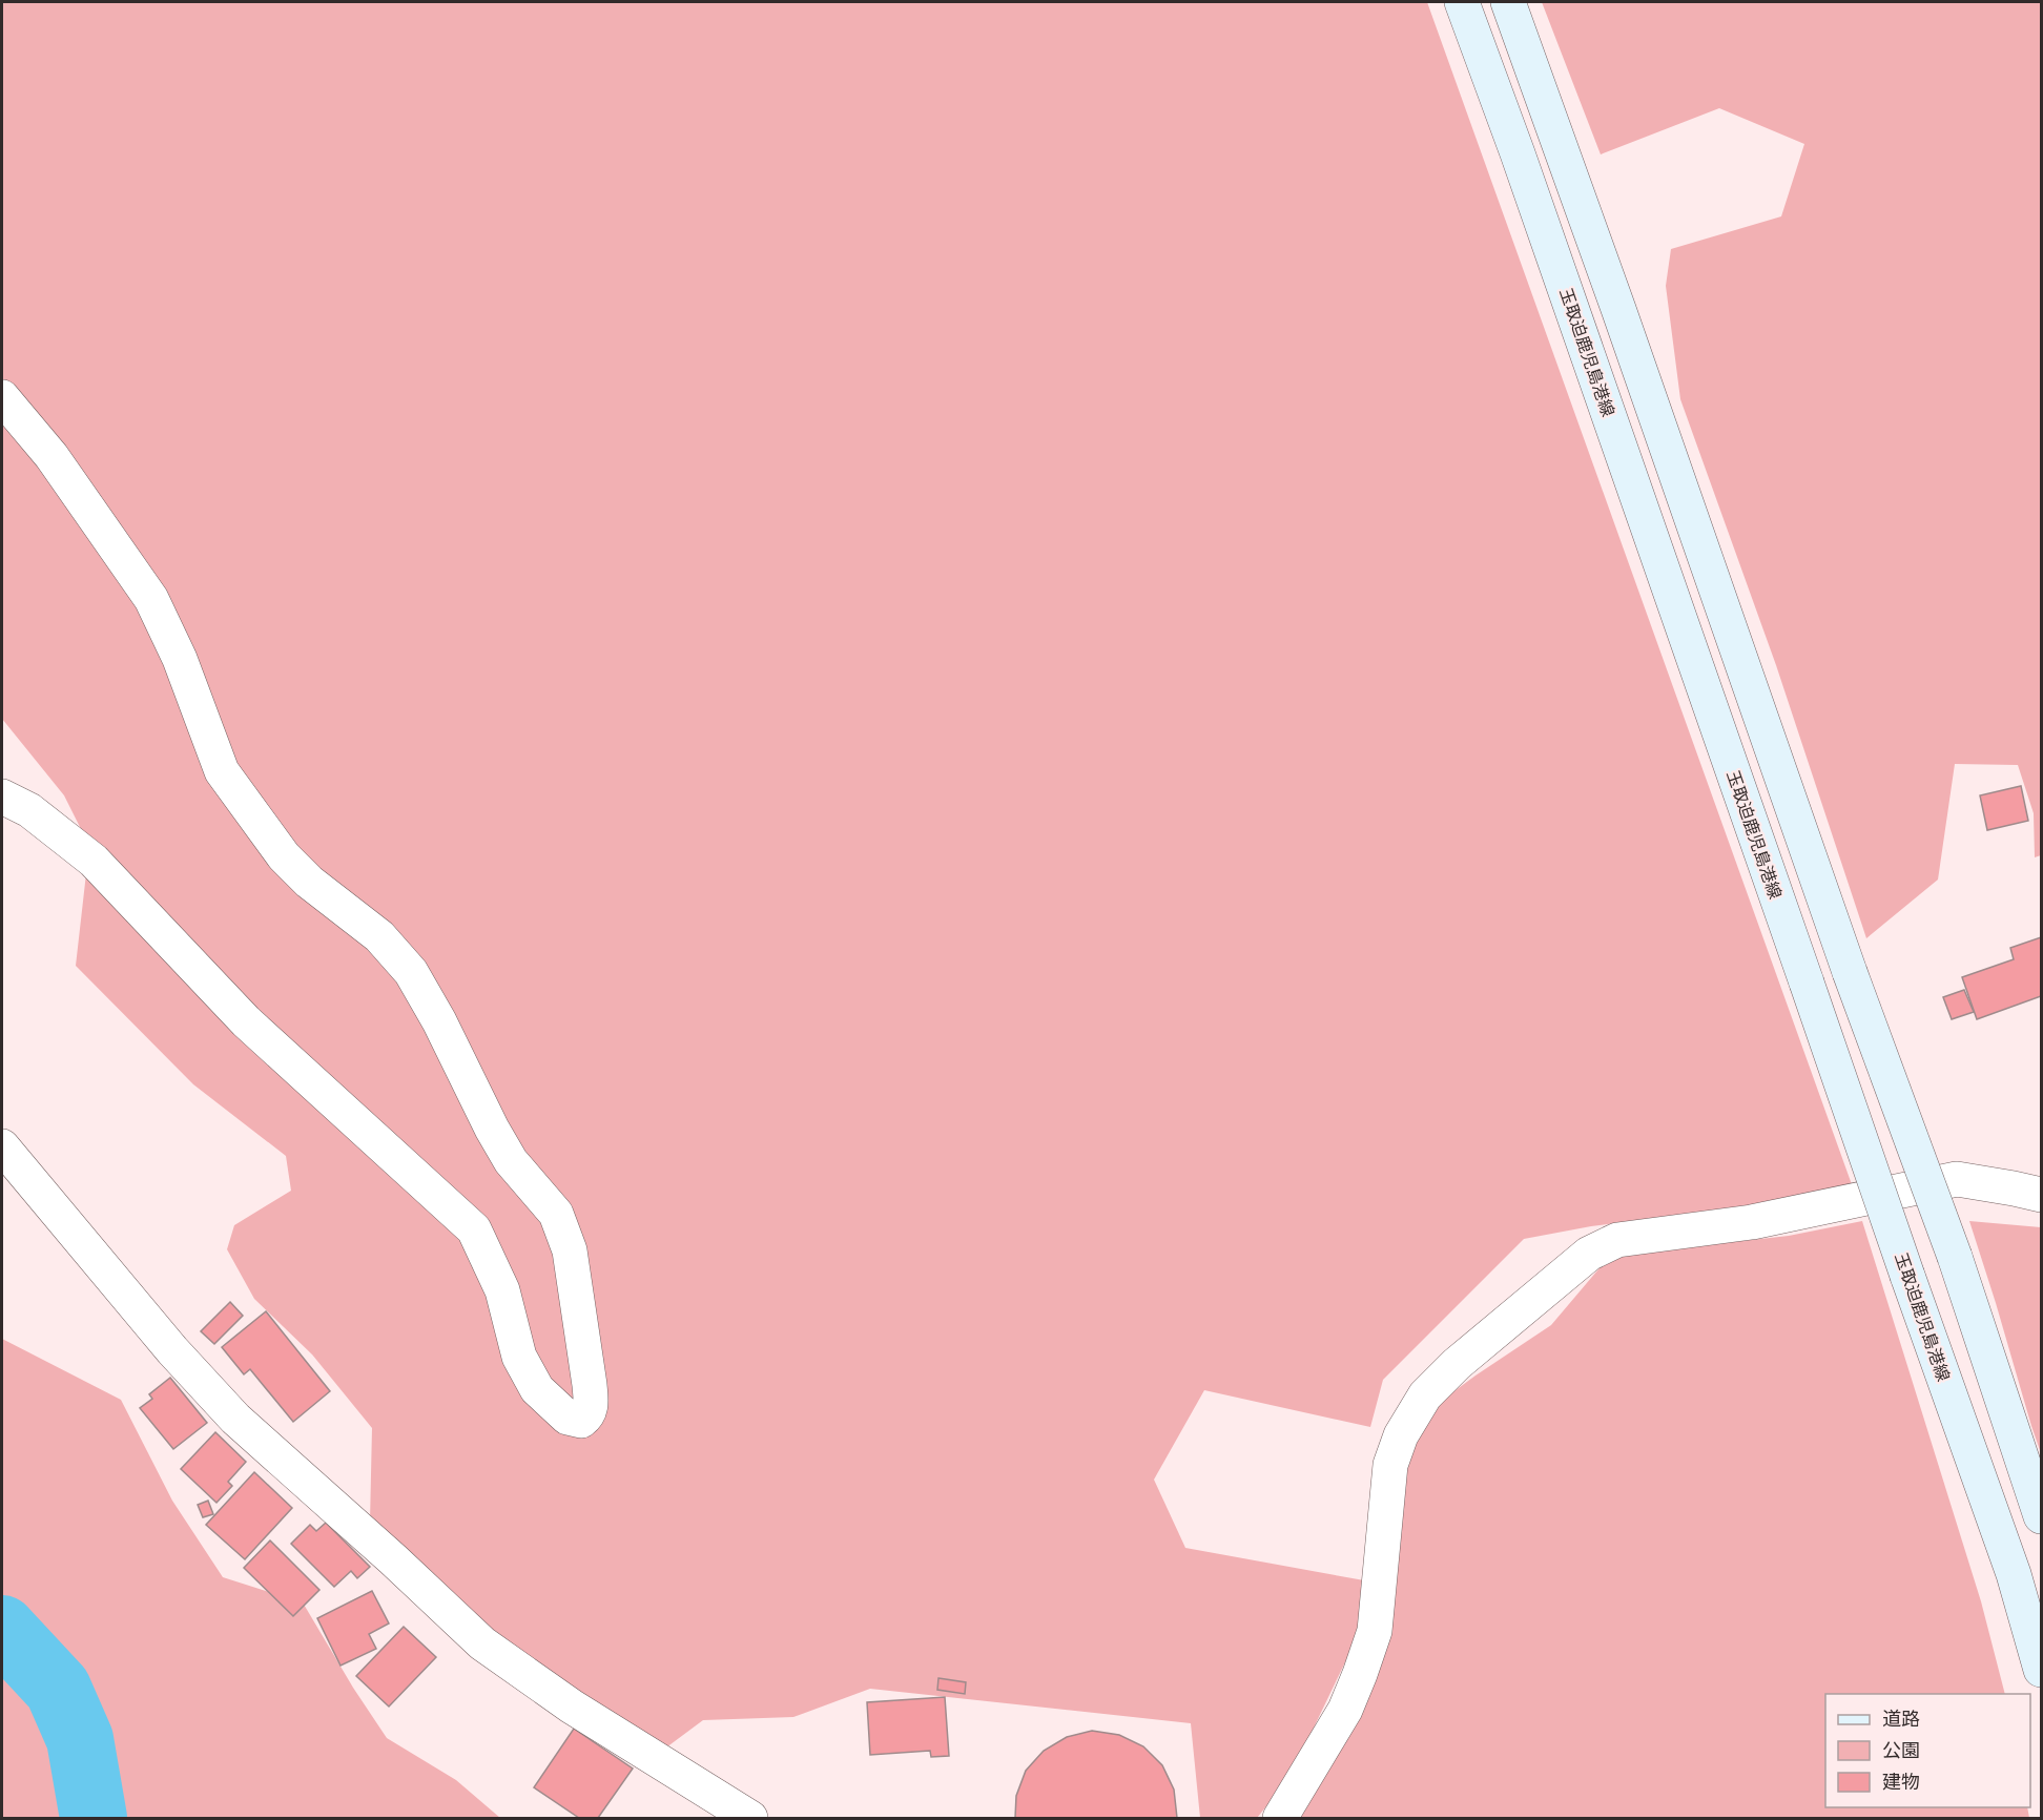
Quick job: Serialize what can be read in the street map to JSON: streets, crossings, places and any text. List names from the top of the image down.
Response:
{
  "streets": {
    "main road": ["玉取迫鹿児島港線"]
  },
  "legend": ["道路", "公園", "建物"]
}
